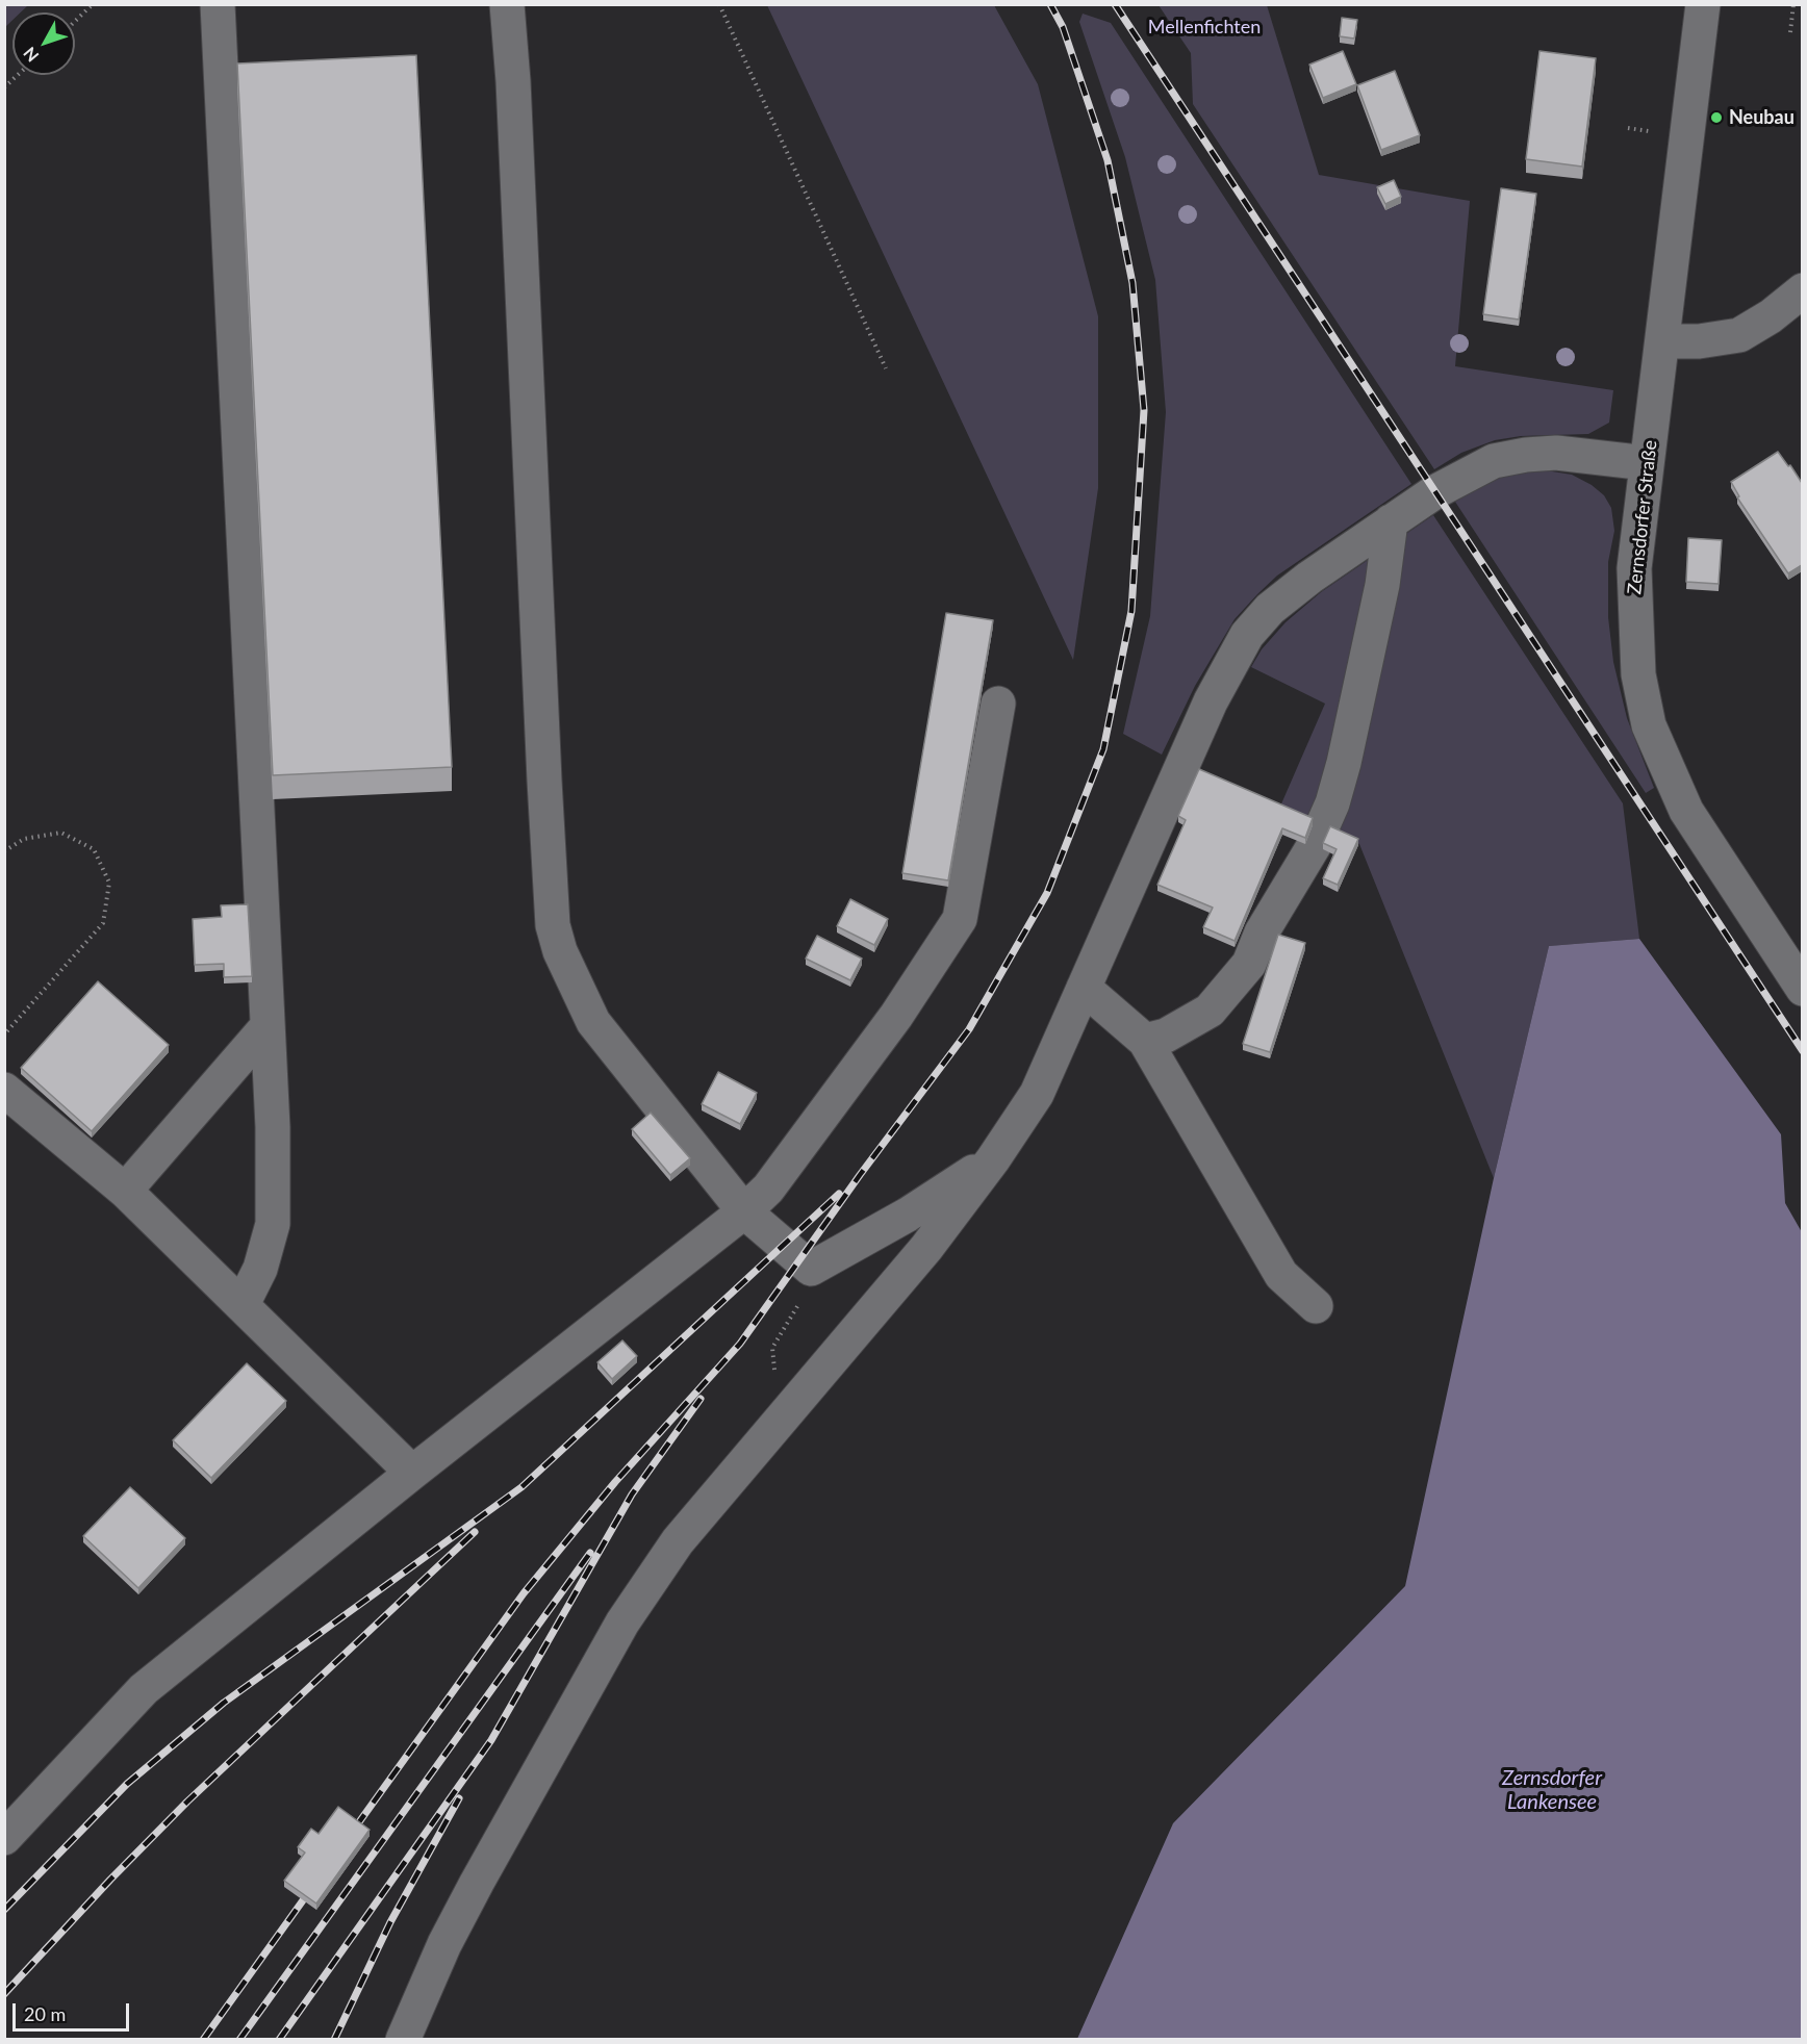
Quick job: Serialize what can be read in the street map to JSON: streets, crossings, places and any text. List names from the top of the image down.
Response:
{
  "streets": {
    "street": ["Zernsdorfer Straße"]
  },
  "water": ["Zernsdorfer Lankensee"],
  "parks": ["Mellenfichten"],
  "places": ["Neubau"],
  "scale_bar": "20 m",
  "north": "bottom left"
}
